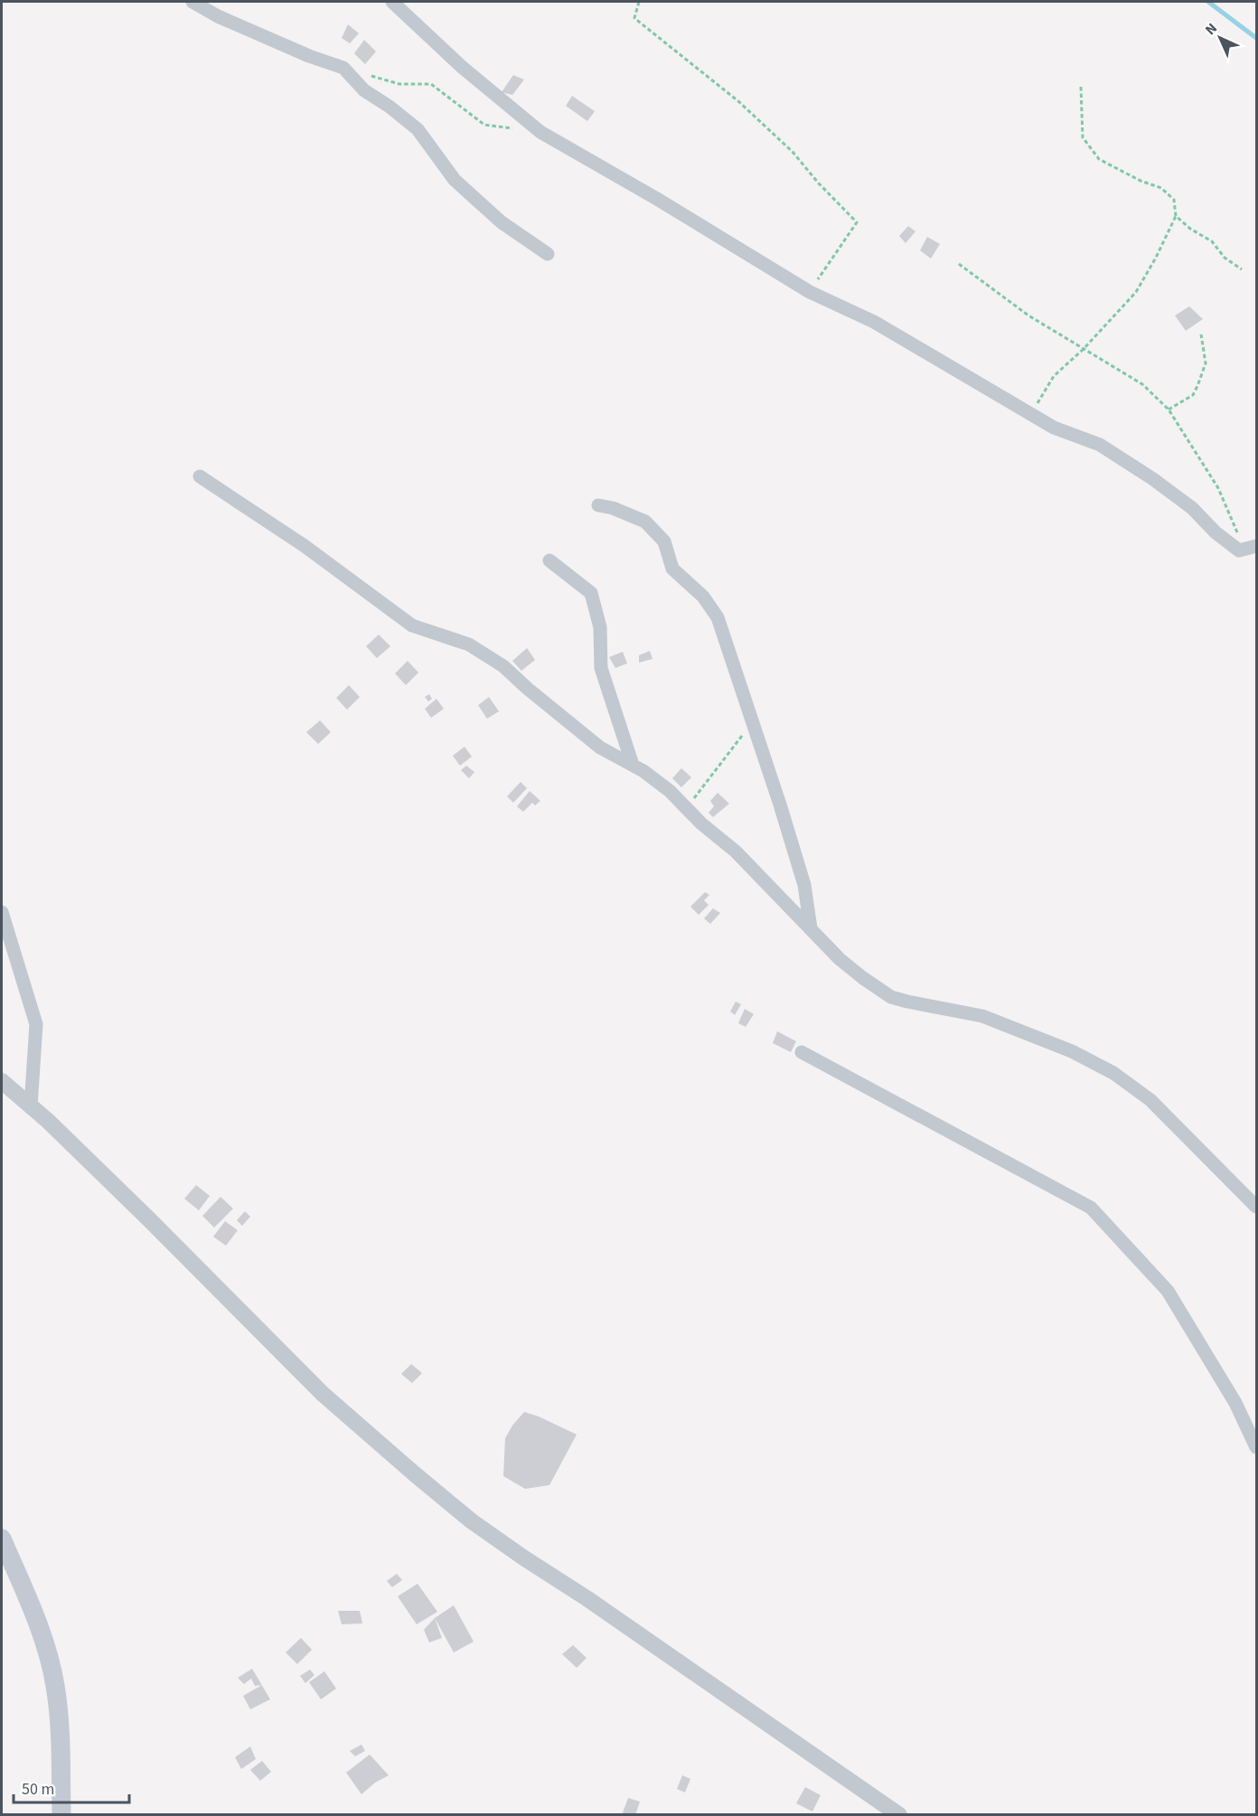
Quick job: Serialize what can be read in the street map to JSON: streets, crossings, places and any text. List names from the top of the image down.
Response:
{
  "scale_bar": "50 m",
  "north": "top left"
}
